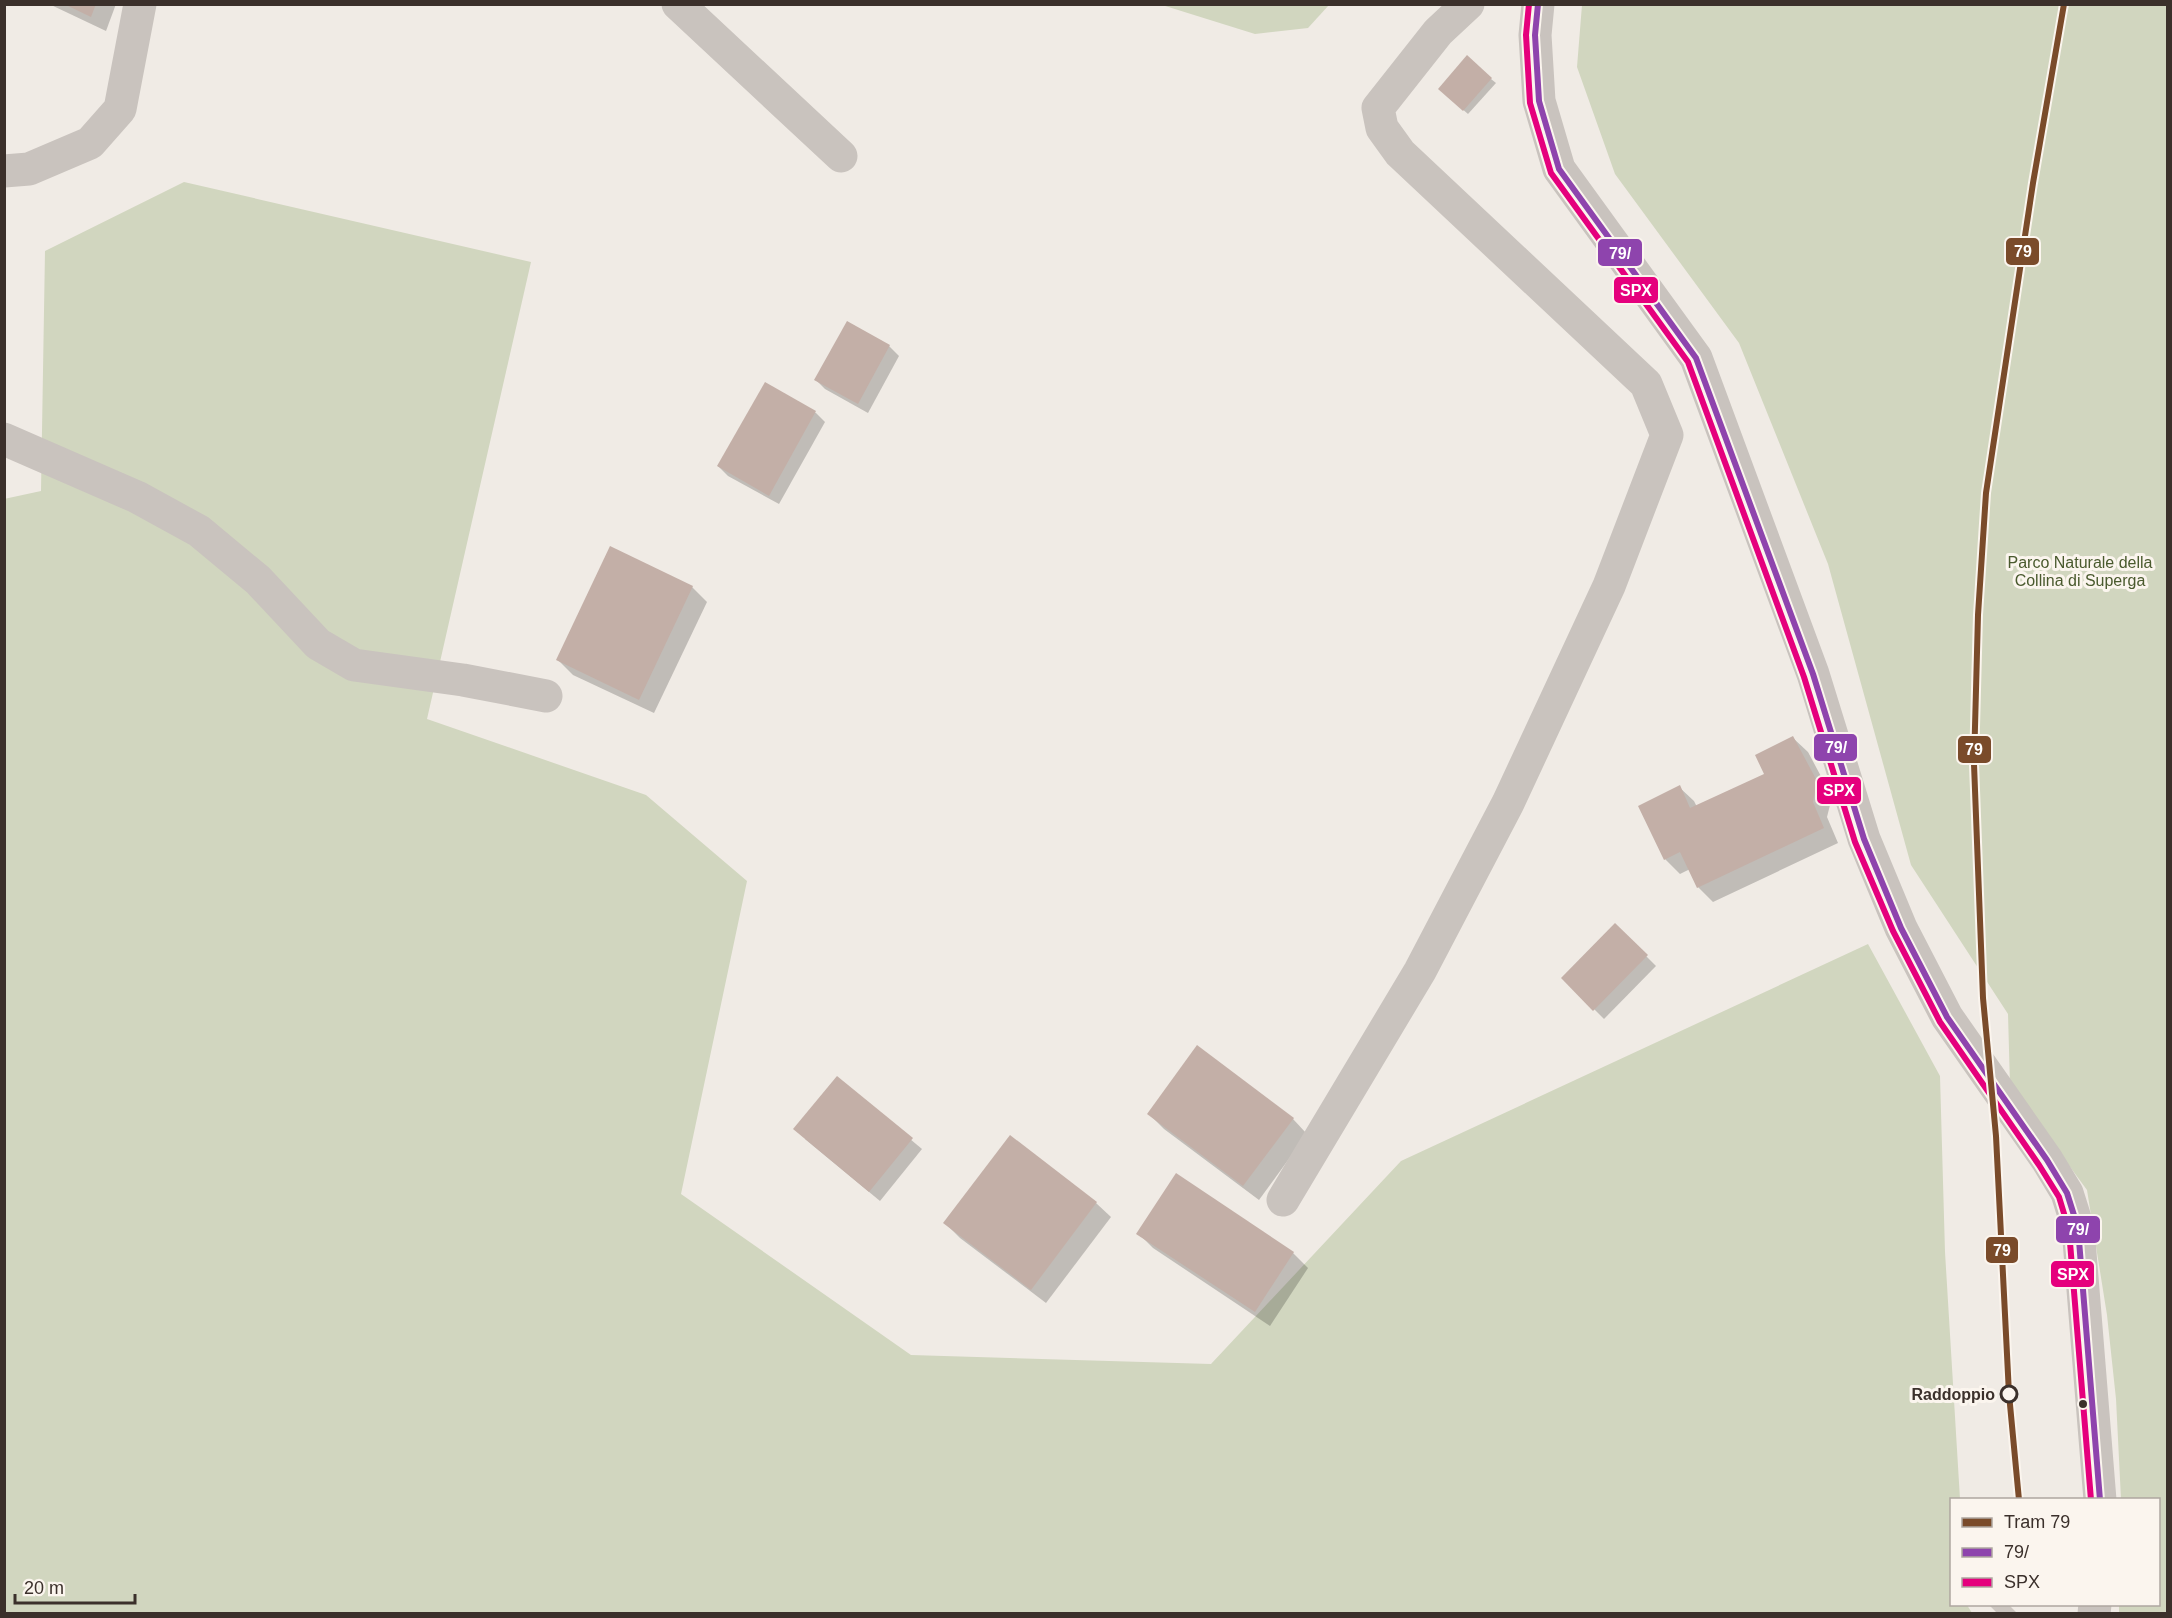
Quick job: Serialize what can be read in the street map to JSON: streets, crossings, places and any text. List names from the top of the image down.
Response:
{
  "parks": ["Parco Naturale della Collina di Superga"],
  "places": ["Raddoppio"],
  "lines": ["tram line 79", "transit line 79/", "transit line SPX"],
  "legend": ["Tram 79", "79/", "SPX"],
  "scale_bar": "20 m"
}
